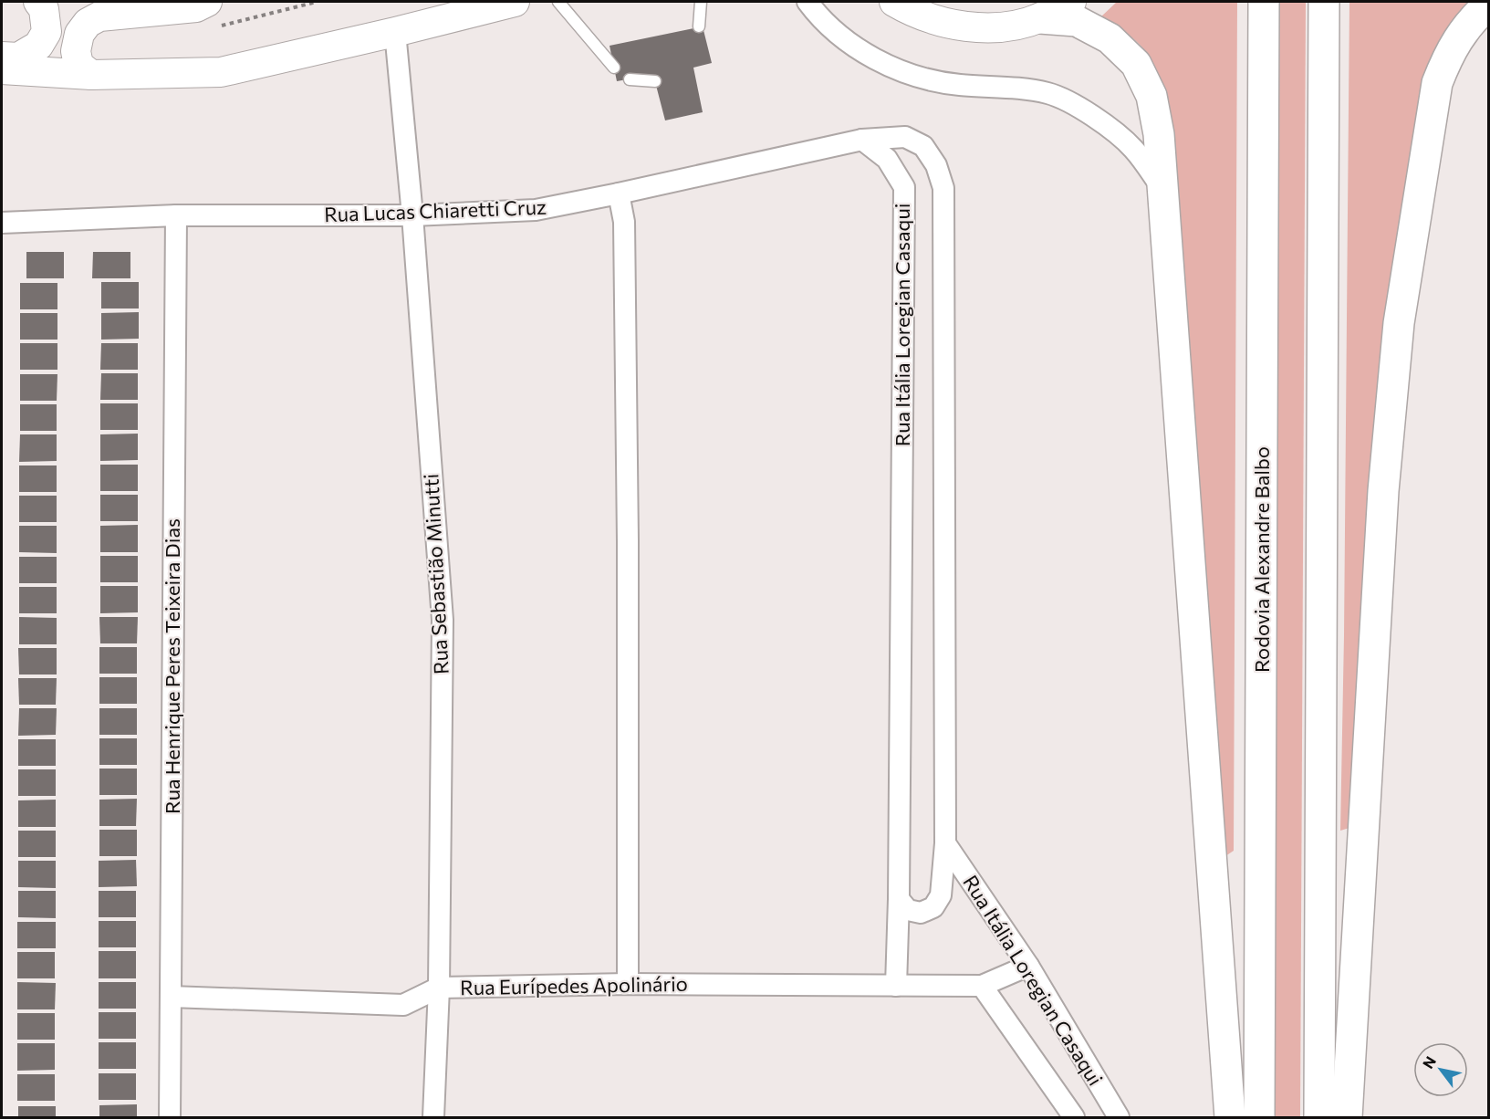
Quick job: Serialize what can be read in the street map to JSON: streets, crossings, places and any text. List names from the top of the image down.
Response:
{
  "streets": {
    "highway": ["Rodovia Alexandre Balbo"],
    "street": [
      "Rua Lucas Chiaretti Cruz",
      "Rua Itália Loregian Casaqui",
      "Rua Sebastião Minutti",
      "Rua Henrique Peres Teixeira Dias",
      "Rua Eurípedes Apolinário"
    ]
  },
  "crossings": [
    ["Rua Lucas Chiaretti Cruz", "Rua Itália Loregian Casaqui"],
    ["Rua Lucas Chiaretti Cruz", "Rua Sebastião Minutti"],
    ["Rua Lucas Chiaretti Cruz", "Rua Henrique Peres Teixeira Dias"],
    ["Rua Itália Loregian Casaqui", "Rua Eurípedes Apolinário"],
    ["Rua Sebastião Minutti", "Rua Eurípedes Apolinário"],
    ["Rua Henrique Peres Teixeira Dias", "Rua Eurípedes Apolinário"]
  ],
  "north": "top left"
}
